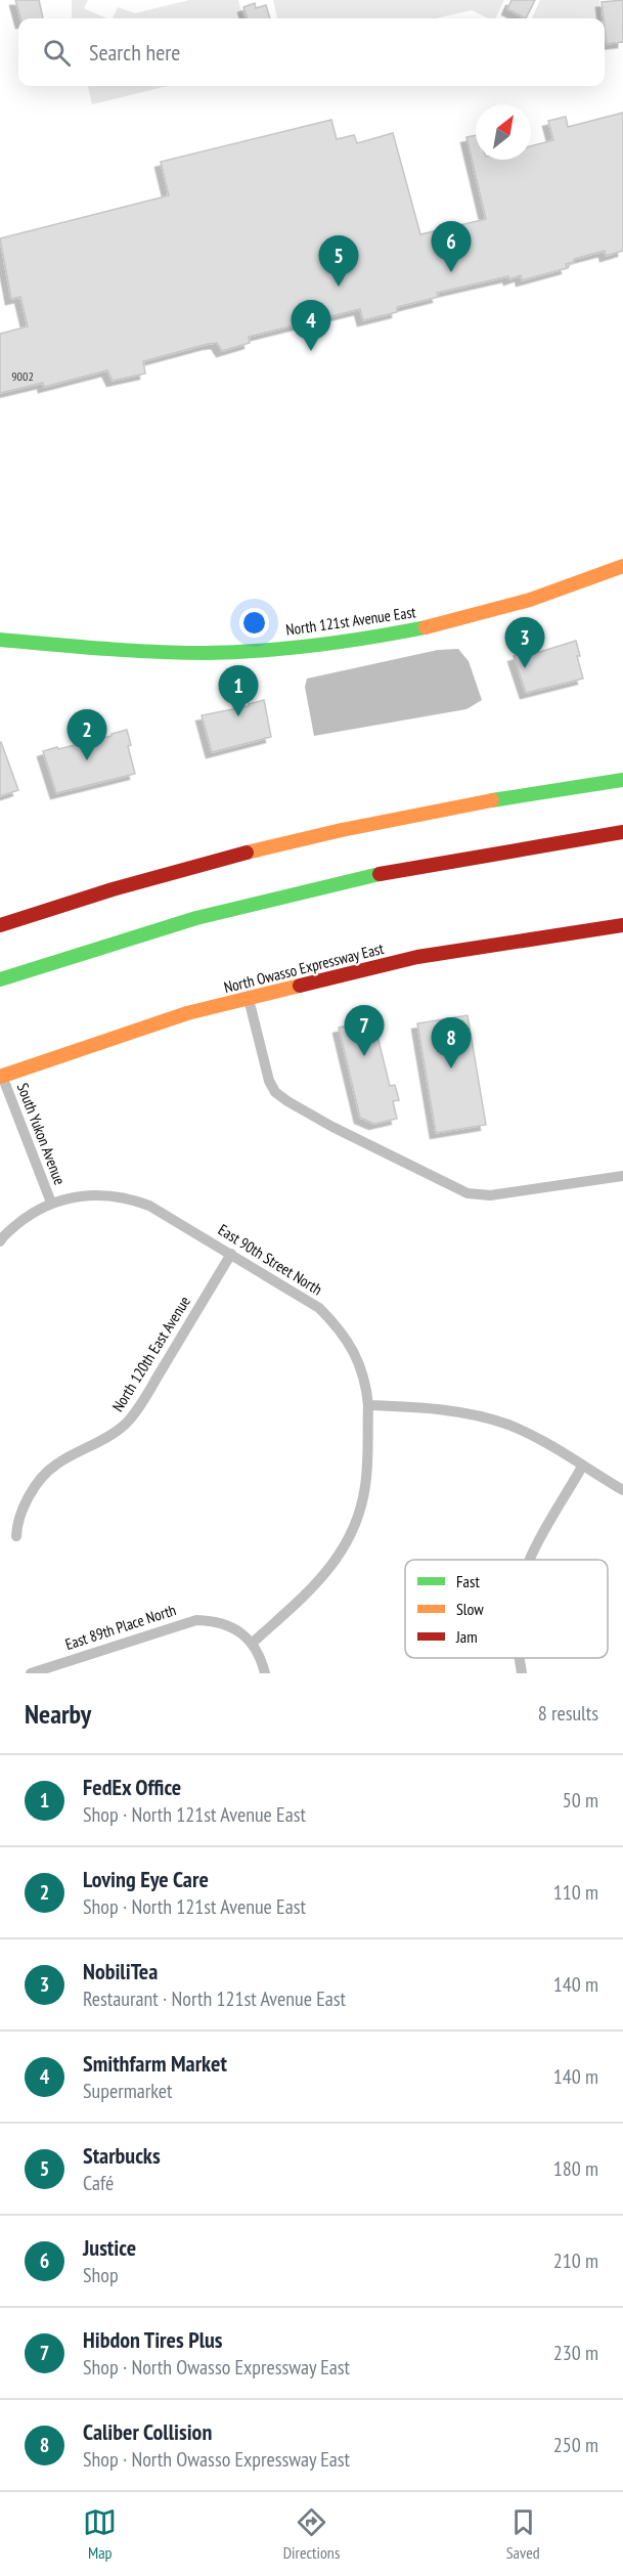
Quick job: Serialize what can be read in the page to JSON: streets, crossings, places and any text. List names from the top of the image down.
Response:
{
  "streets": {
    "main road": ["North 121st Avenue East", "North Owasso Expressway East"],
    "street": [
      "South Yukon Avenue",
      "East 90th Street North",
      "North 120th East Avenue",
      "East 89th Place North"
    ]
  },
  "crossings": [
    ["North Owasso Expressway East", "South Yukon Avenue"],
    ["South Yukon Avenue", "East 90th Street North"],
    ["East 90th Street North", "North 120th East Avenue"],
    ["East 90th Street North", "East 89th Place North"]
  ],
  "house_numbers": ["9002"],
  "legend": ["Fast", "Slow", "Jam"],
  "north": "top right",
  "page": {
    "search": "Search here",
    "pins": [
      "6",
      "5",
      "4",
      "3",
      "1",
      "2",
      "7",
      "8"
    ],
    "heading": ["Nearby", "8 results"],
    "list": [
      {
        "mark": "1",
        "name": "FedEx Office",
        "note": "Shop · North 121st Avenue East",
        "value": "50 m"
      },
      {
        "mark": "2",
        "name": "Loving Eye Care",
        "note": "Shop · North 121st Avenue East",
        "value": "110 m"
      },
      {
        "mark": "3",
        "name": "NobiliTea",
        "note": "Restaurant · North 121st Avenue East",
        "value": "140 m"
      },
      {
        "mark": "4",
        "name": "Smithfarm Market",
        "note": "Supermarket",
        "value": "140 m"
      },
      {
        "mark": "5",
        "name": "Starbucks",
        "note": "Café",
        "value": "180 m"
      },
      {
        "mark": "6",
        "name": "Justice",
        "note": "Shop",
        "value": "210 m"
      },
      {
        "mark": "7",
        "name": "Hibdon Tires Plus",
        "note": "Shop · North Owasso Expressway East",
        "value": "230 m"
      },
      {
        "mark": "8",
        "name": "Caliber Collision",
        "note": "Shop · North Owasso Expressway East",
        "value": "250 m"
      }
    ],
    "nav": ["Map", "Directions", "Saved"]
  }
}
